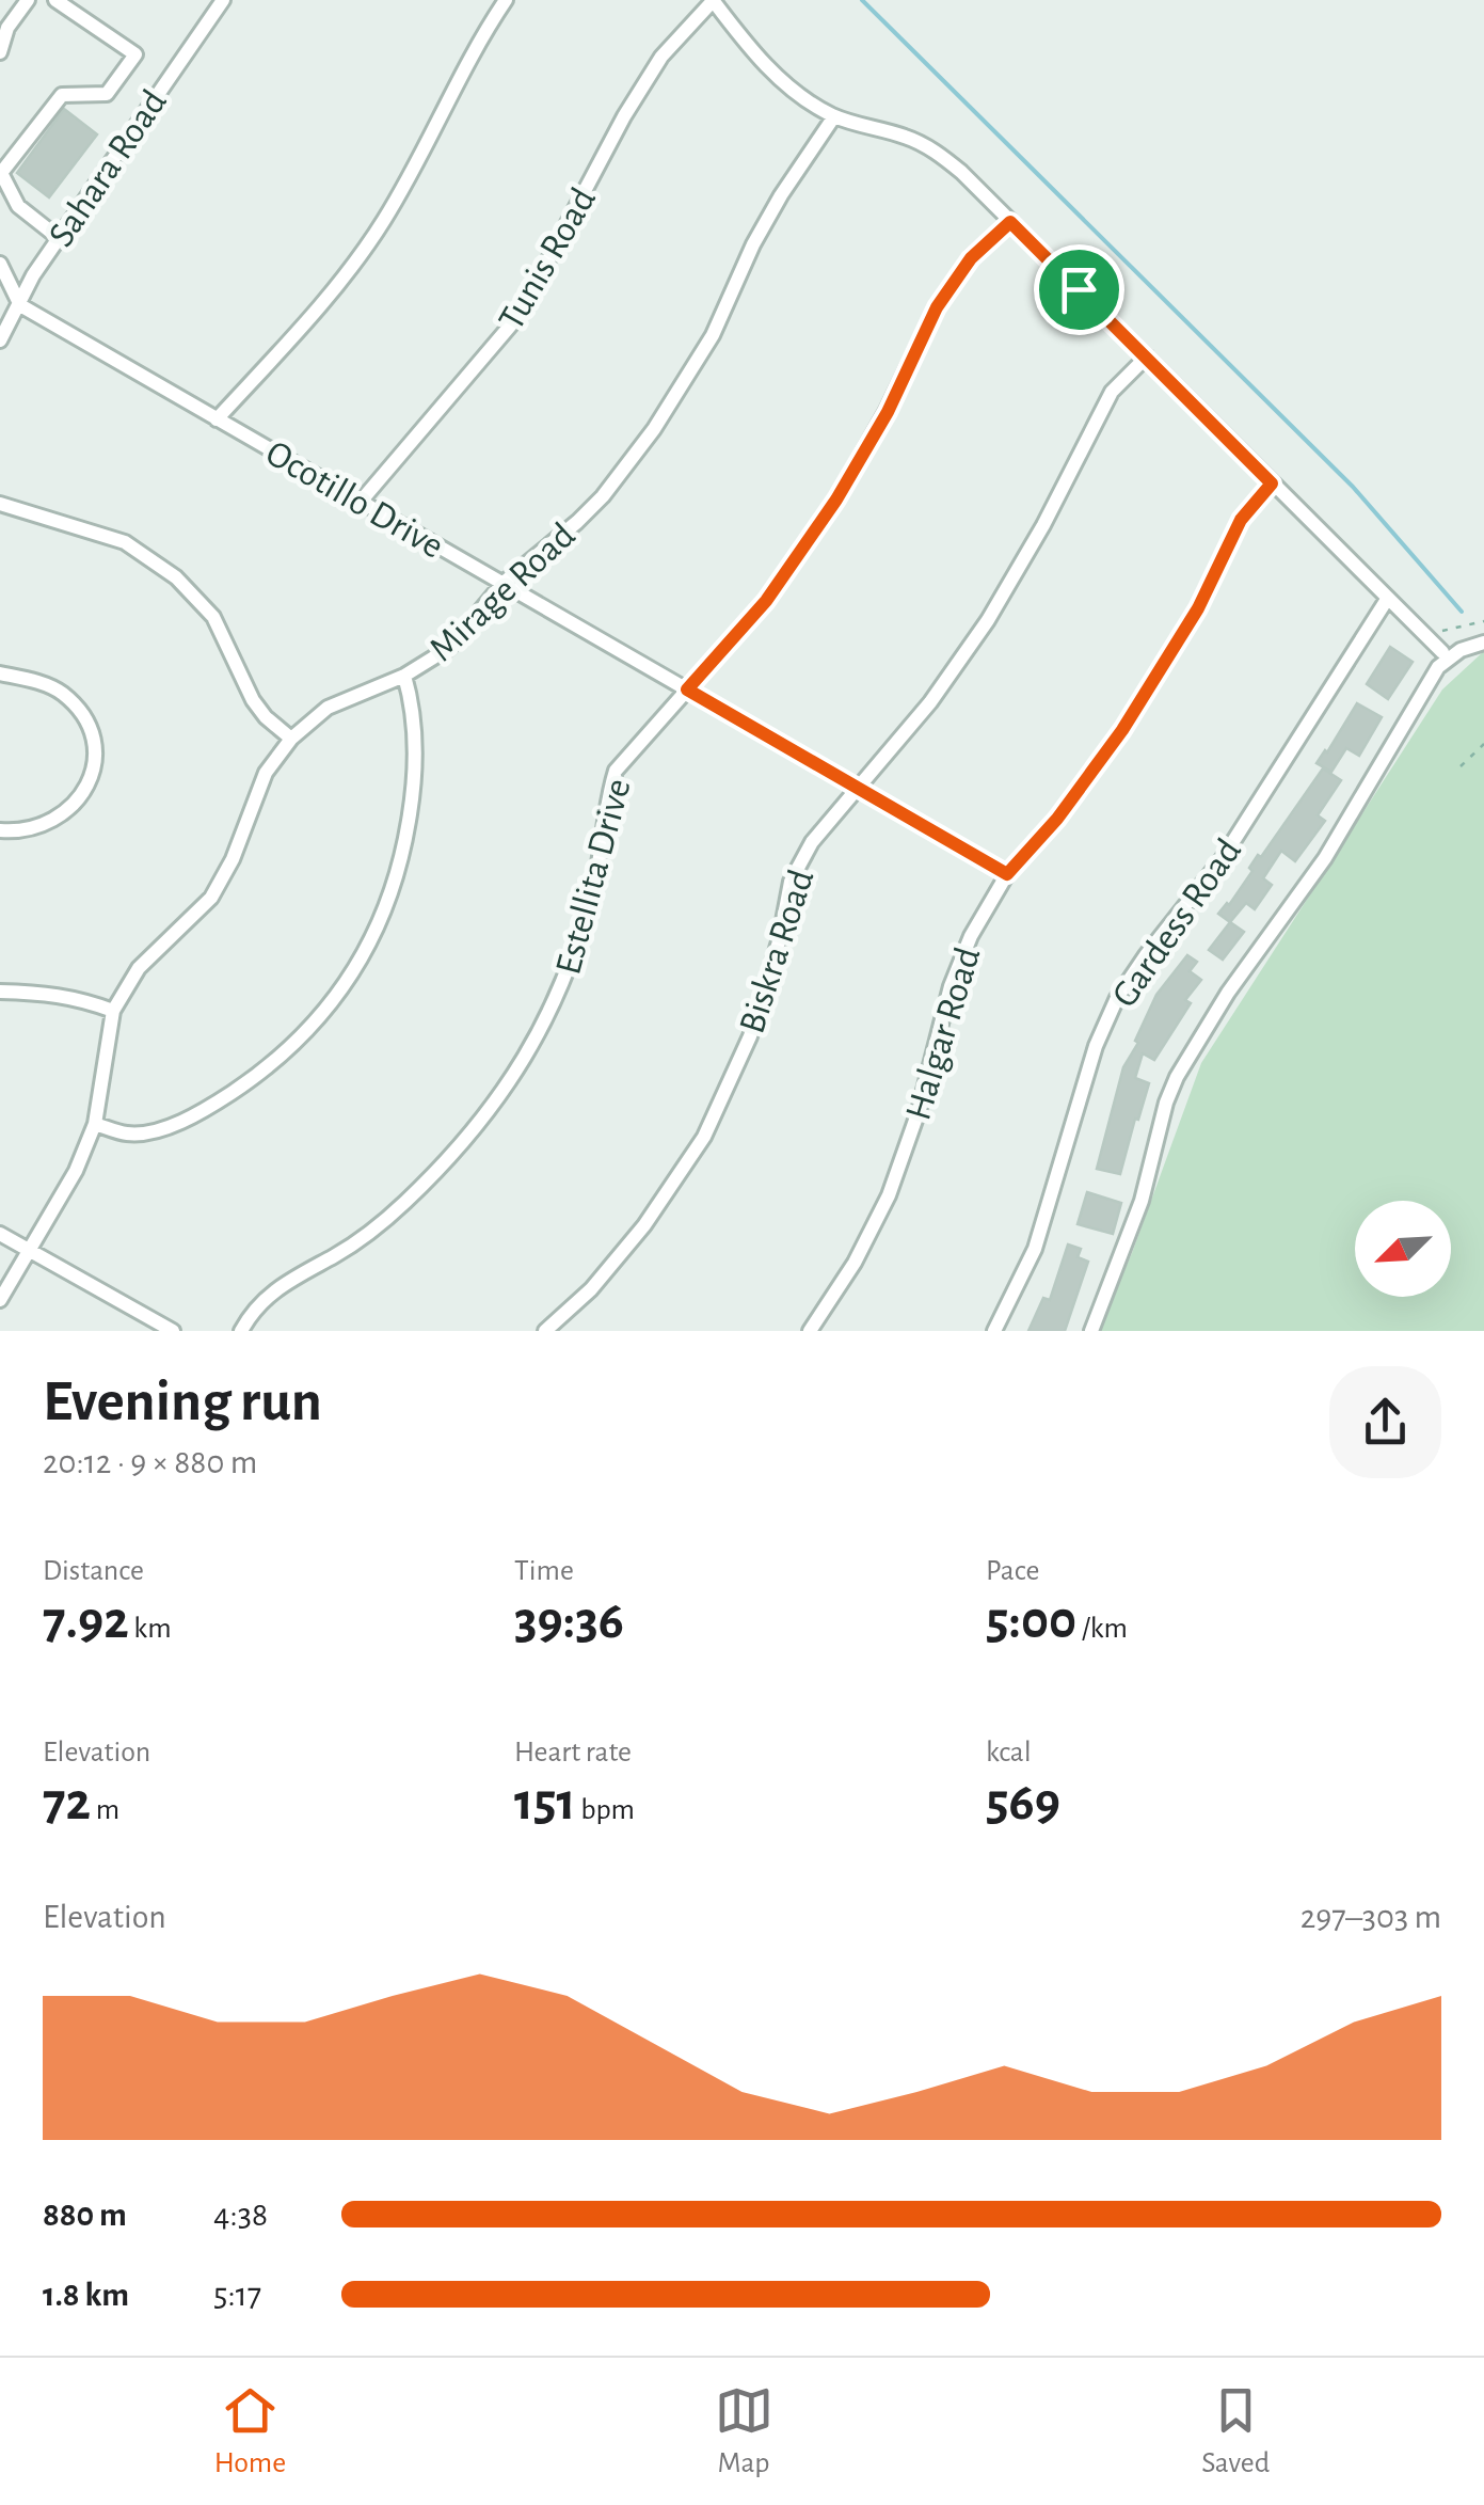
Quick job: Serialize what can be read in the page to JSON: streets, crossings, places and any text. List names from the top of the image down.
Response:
{
  "streets": {
    "street": [
      "Sahara Road",
      "Tunis Road",
      "Ocotillo Drive",
      "Mirage Road",
      "Estellita Drive",
      "Gardess Road",
      "Biskra Road",
      "Halgar Road"
    ]
  },
  "crossings": [
    ["Sahara Road", "Ocotillo Drive"],
    ["Tunis Road", "Ocotillo Drive"],
    ["Ocotillo Drive", "Mirage Road"],
    ["Ocotillo Drive", "Estellita Drive"],
    ["Ocotillo Drive", "Biskra Road"],
    ["Ocotillo Drive", "Halgar Road"]
  ],
  "north": "bottom left",
  "page": {
    "heading": ["Evening run", "20:12 · 9 × 880 m"],
    "stats": [
      ["Distance", "7.92 km"],
      ["Time", "39:36"],
      ["Pace", "5:00 /km"],
      ["Elevation", "72 m"],
      ["Heart rate", "151 bpm"],
      ["kcal", "569"]
    ],
    "chart": ["Elevation", "297–303 m"],
    "list": [
      {
        "name": "880 m",
        "note": "4:38"
      },
      {
        "name": "1.8 km",
        "note": "5:17"
      }
    ],
    "tabs": ["Home", "Map", "Saved"]
  }
}
